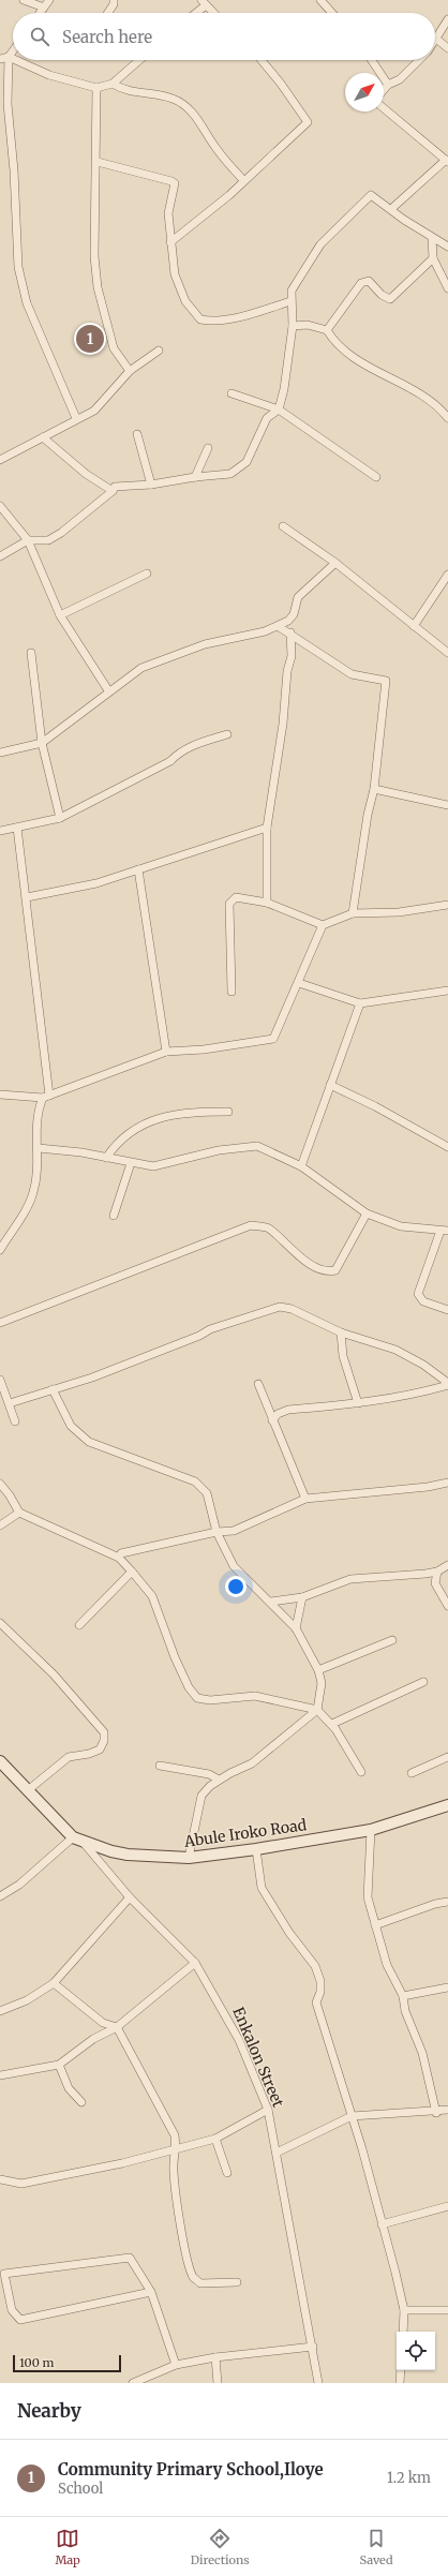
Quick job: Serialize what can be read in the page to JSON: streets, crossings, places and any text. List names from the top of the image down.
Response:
{
  "streets": {
    "street": ["Abule Iroko Road", "Enkalon Street"]
  },
  "crossings": [
    ["Abule Iroko Road", "Enkalon Street"]
  ],
  "scale_bar": "100 m",
  "north": "top right",
  "page": {
    "search": "Search here",
    "pins": "1",
    "scale": "100 m",
    "heading": "Nearby",
    "list": [
      {
        "mark": "1",
        "name": "Community Primary School,Iloye",
        "note": "School",
        "value": "1.2 km"
      }
    ],
    "nav": ["Map", "Directions", "Saved"]
  }
}
